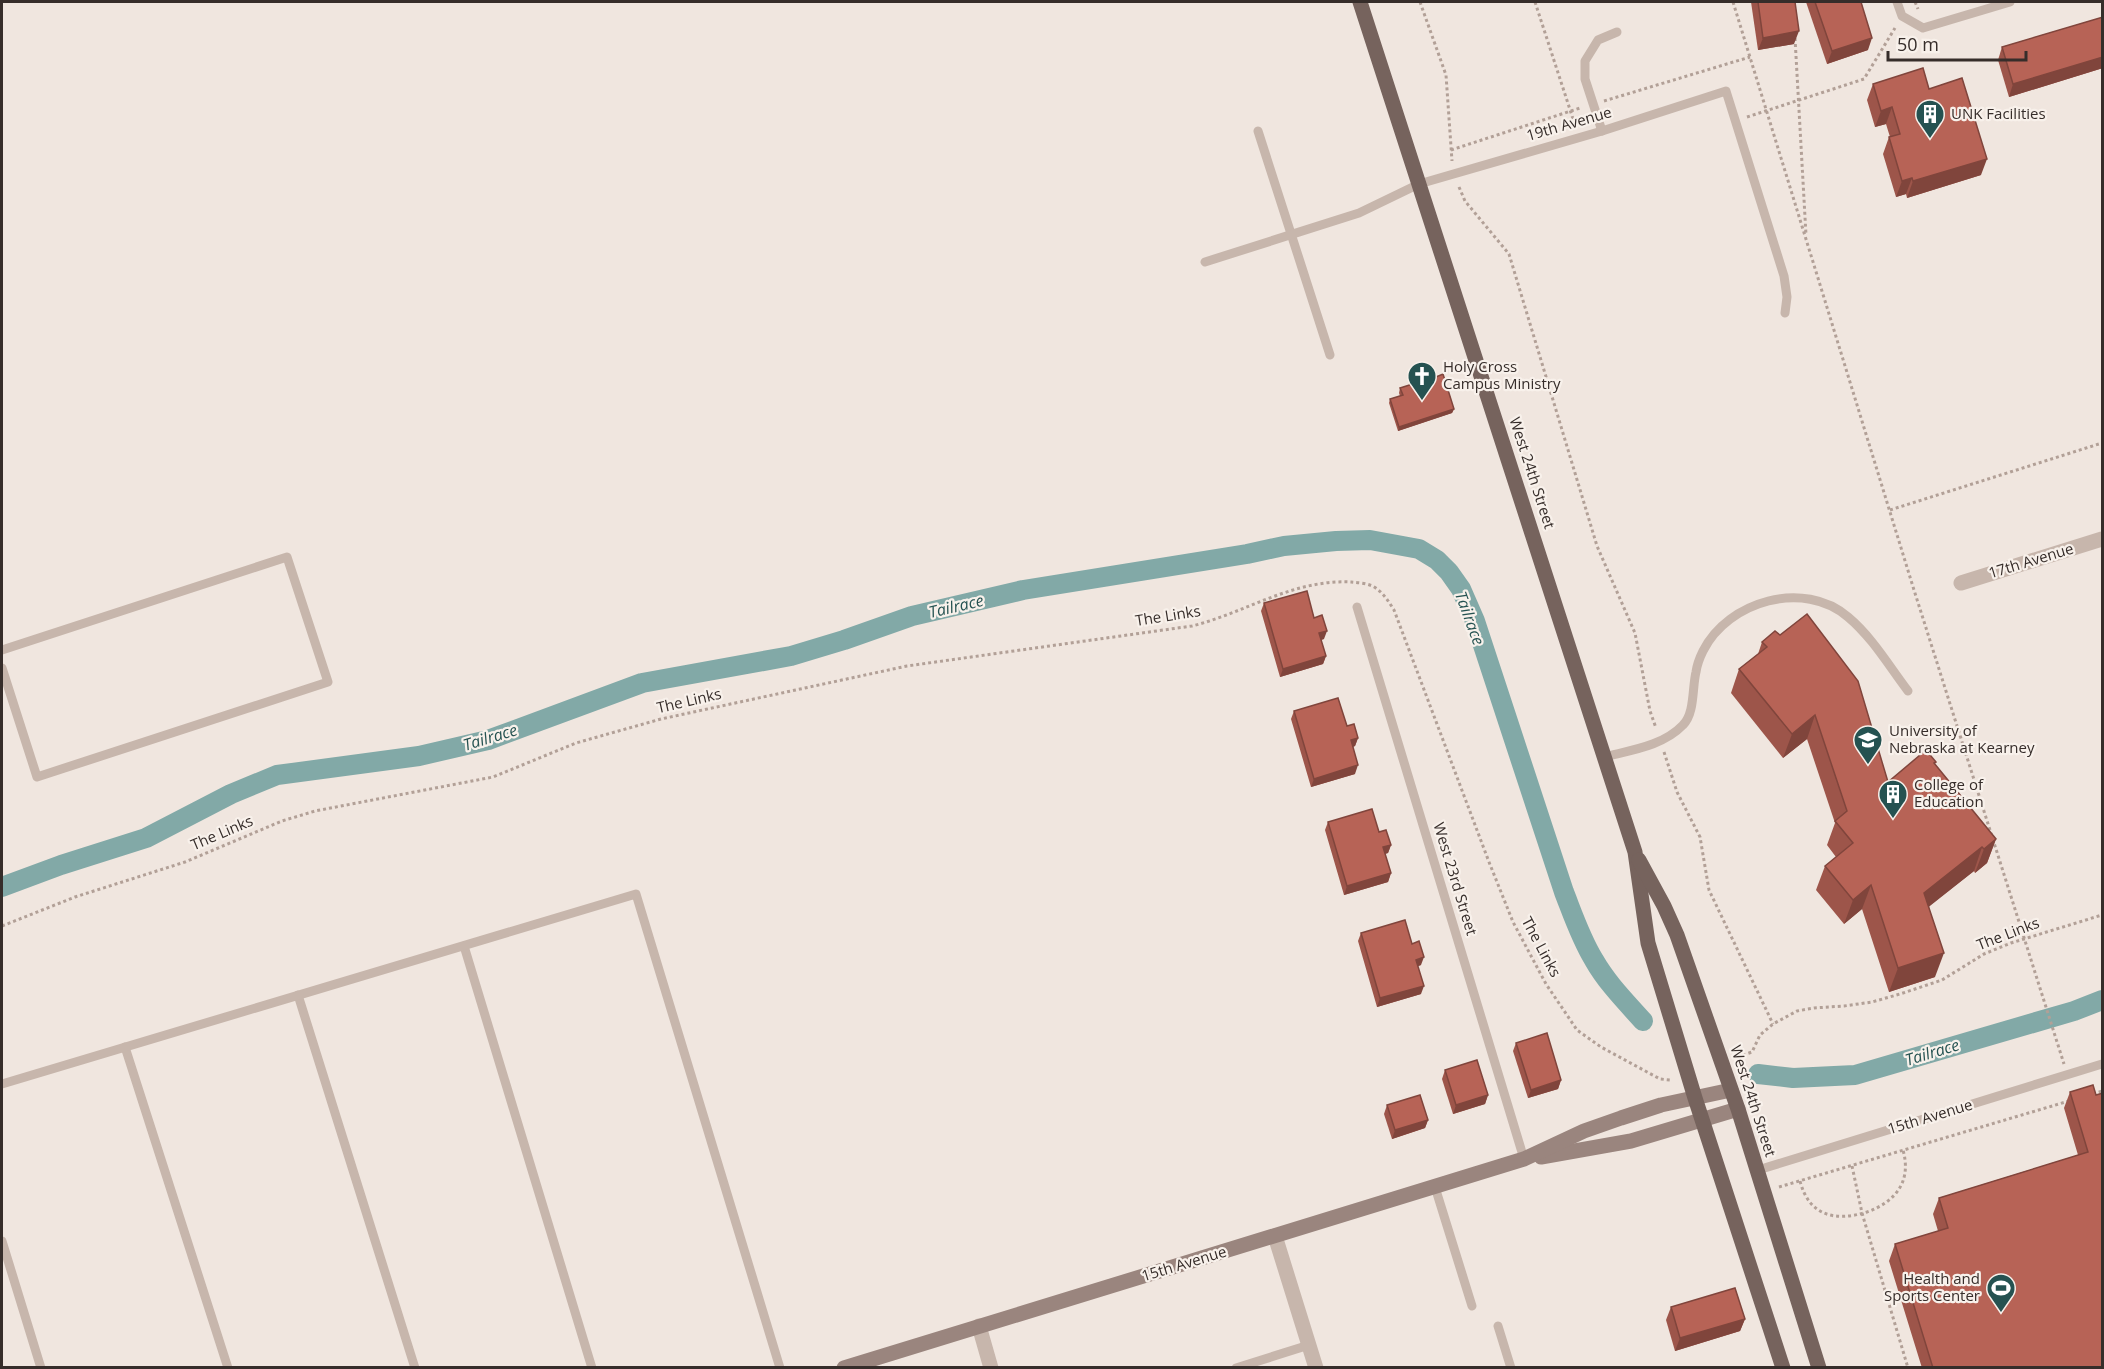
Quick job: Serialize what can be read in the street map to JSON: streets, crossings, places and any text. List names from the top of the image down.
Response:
{
  "streets": {
    "main road": ["West 24th Street"],
    "street": ["17th Avenue", "15th Avenue"],
    "lane": ["19th Avenue", "West 23rd Street"],
    "path": ["The Links"]
  },
  "crossings": [
    ["19th Avenue", "West 24th Street"],
    ["West 24th Street", "The Links"],
    ["West 24th Street", "15th Avenue"],
    ["West 23rd Street", "15th Avenue"]
  ],
  "water": ["Tailrace"],
  "places": {
    "building": ["UNK Facilities", "College of Education"],
    "church": ["Holy Cross Campus Ministry"],
    "school or university": ["University of Nebraska at Kearney"],
    "sports": ["Health and Sports Center"]
  },
  "scale_bar": "50 m"
}
